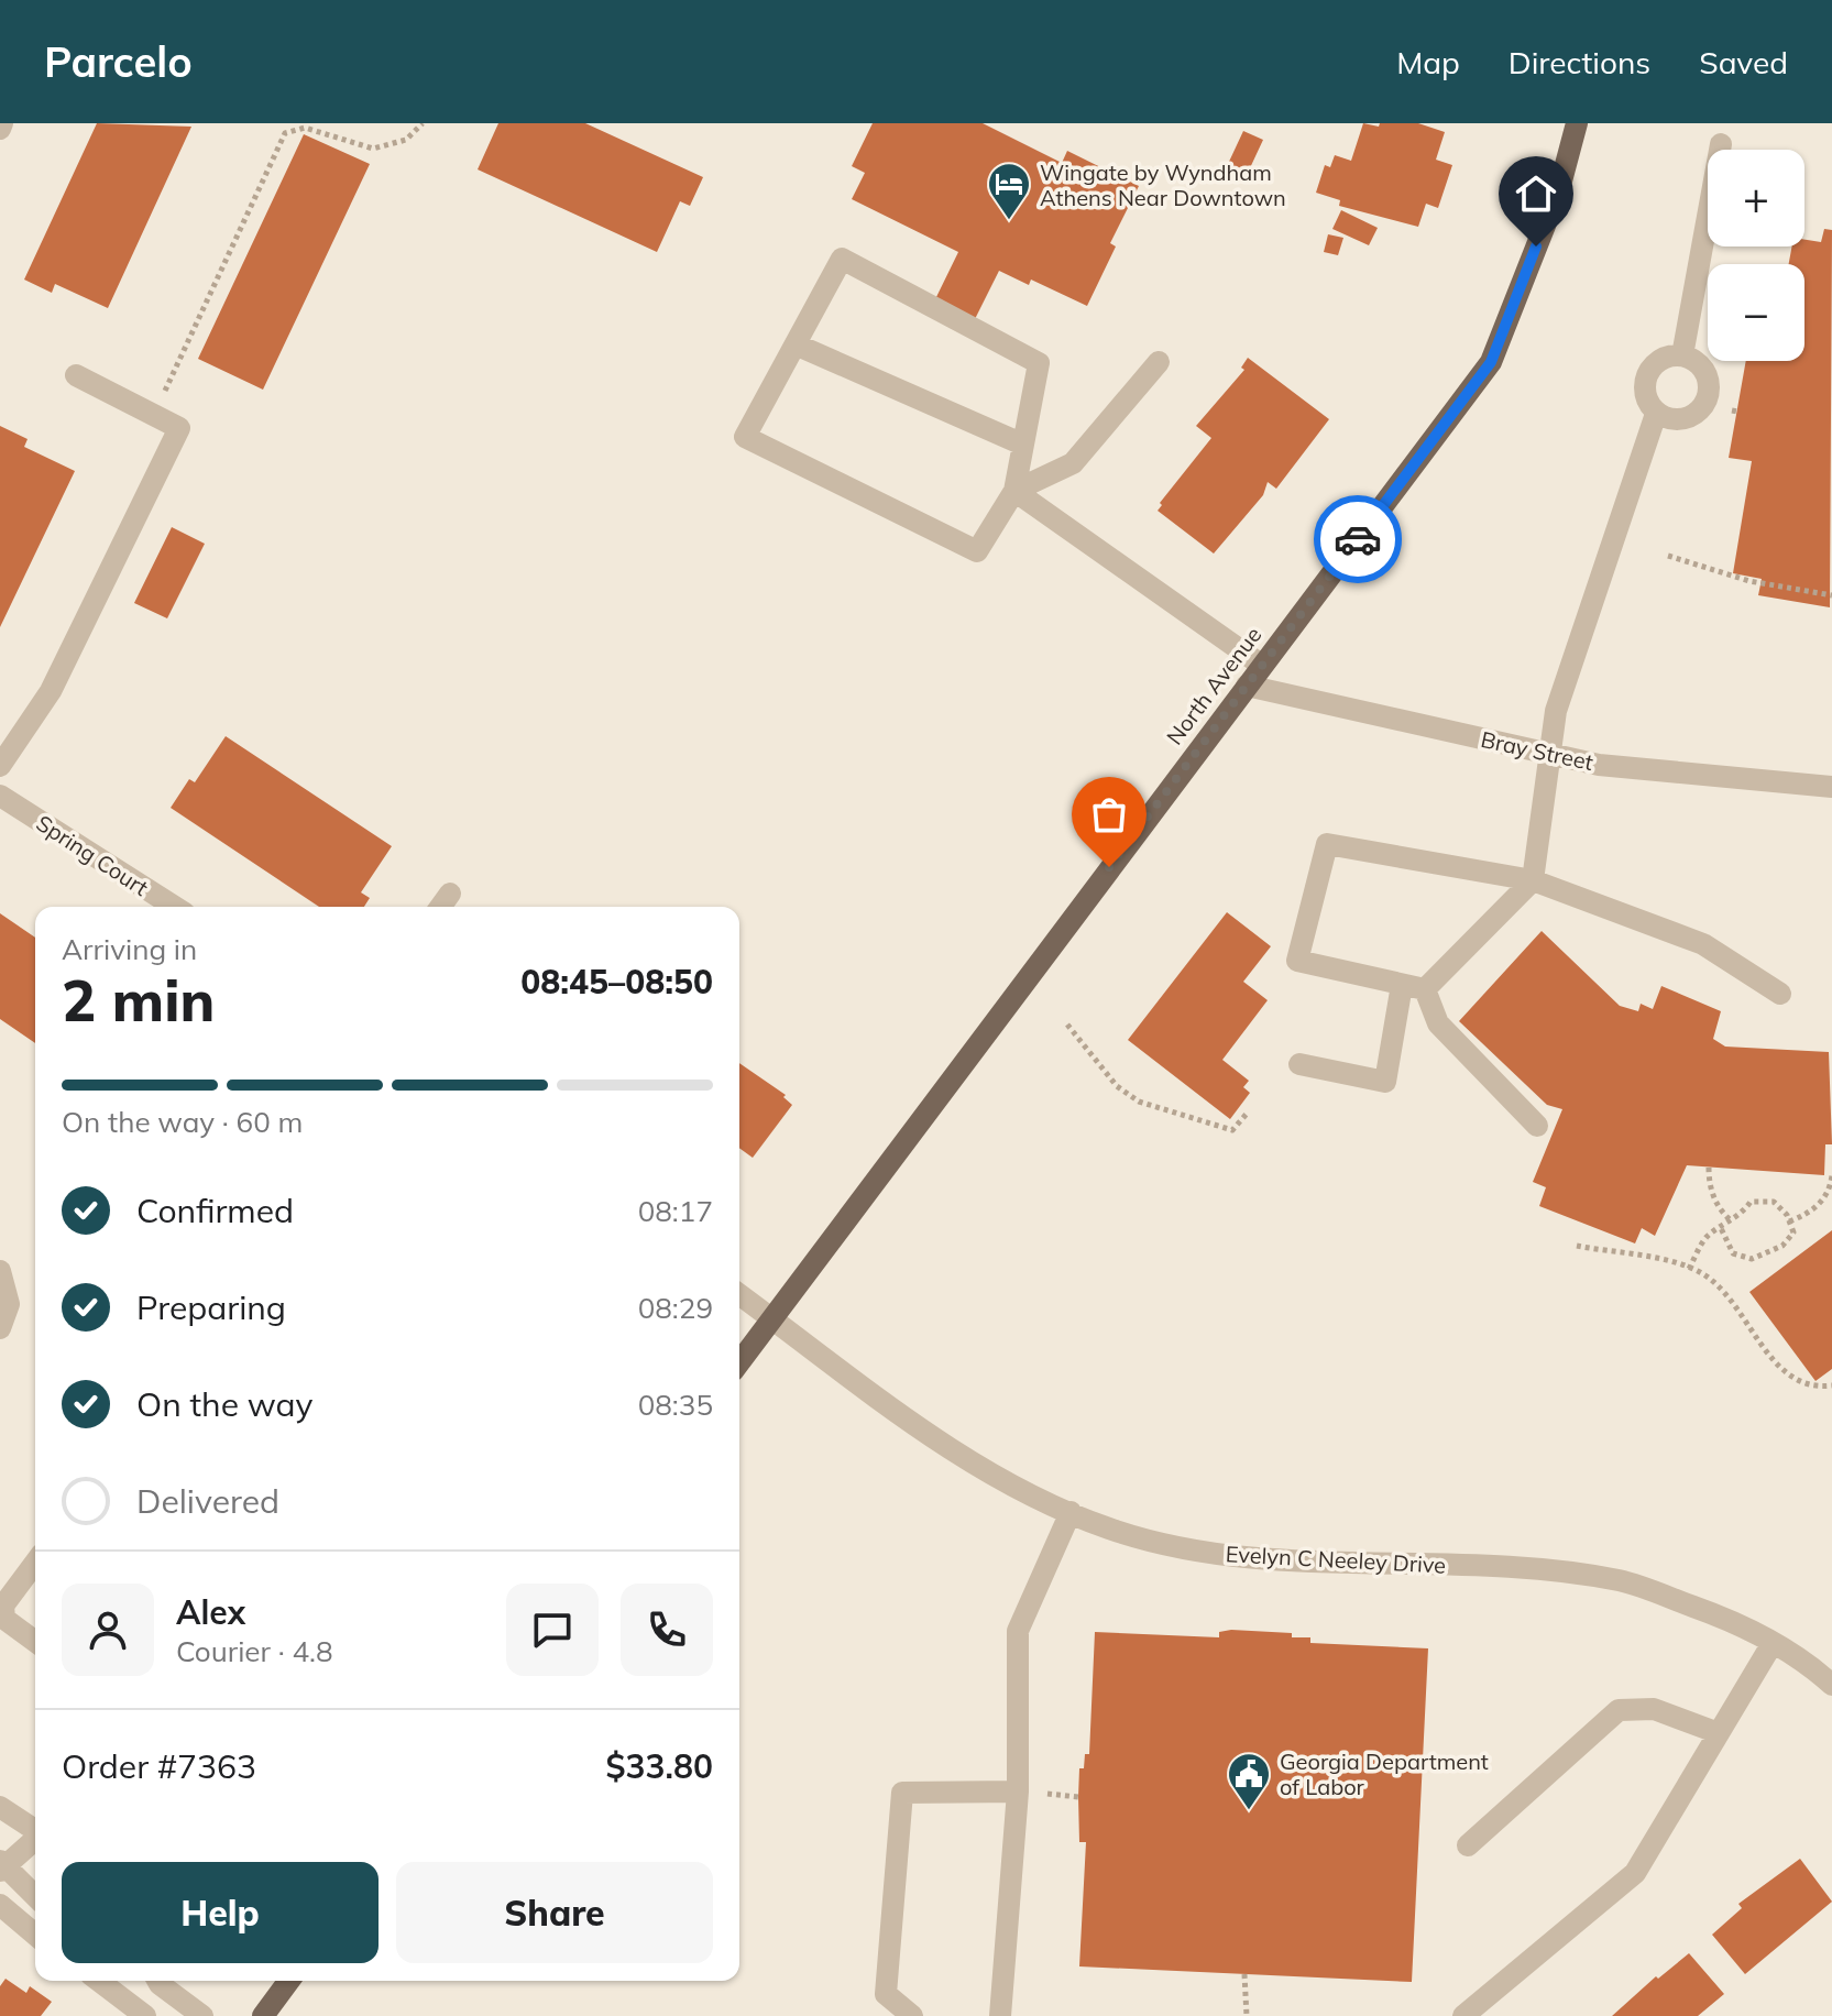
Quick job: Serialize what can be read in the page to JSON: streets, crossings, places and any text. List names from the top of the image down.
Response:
{
  "streets": {
    "main road": ["North Avenue"],
    "street": ["Bray Street", "Spring Court", "Evelyn C Neeley Drive"]
  },
  "crossings": [
    ["North Avenue", "Bray Street"],
    ["North Avenue", "Evelyn C Neeley Drive"]
  ],
  "places": {
    "hotel": ["Wingate by Wyndham Athens Near Downtown"],
    "public building": ["Georgia Department of Labor"]
  },
  "page": {
    "header": "Parcelo",
    "nav": ["Map", "Directions", "Saved"],
    "map_buttons": ["+", "−"],
    "heading": ["2 min", "Arriving in", "08:45–08:50"],
    "panel": [
      "Alex",
      "Courier · 4.8",
      "Order #7363",
      "$33.80"
    ],
    "bar": "On the way · 60 m",
    "list": [
      ["Confirmed", "08:17"],
      ["Preparing", "08:29"],
      ["On the way", "08:35"],
      "Delivered"
    ],
    "buttons": ["Help", "Share"]
  }
}
